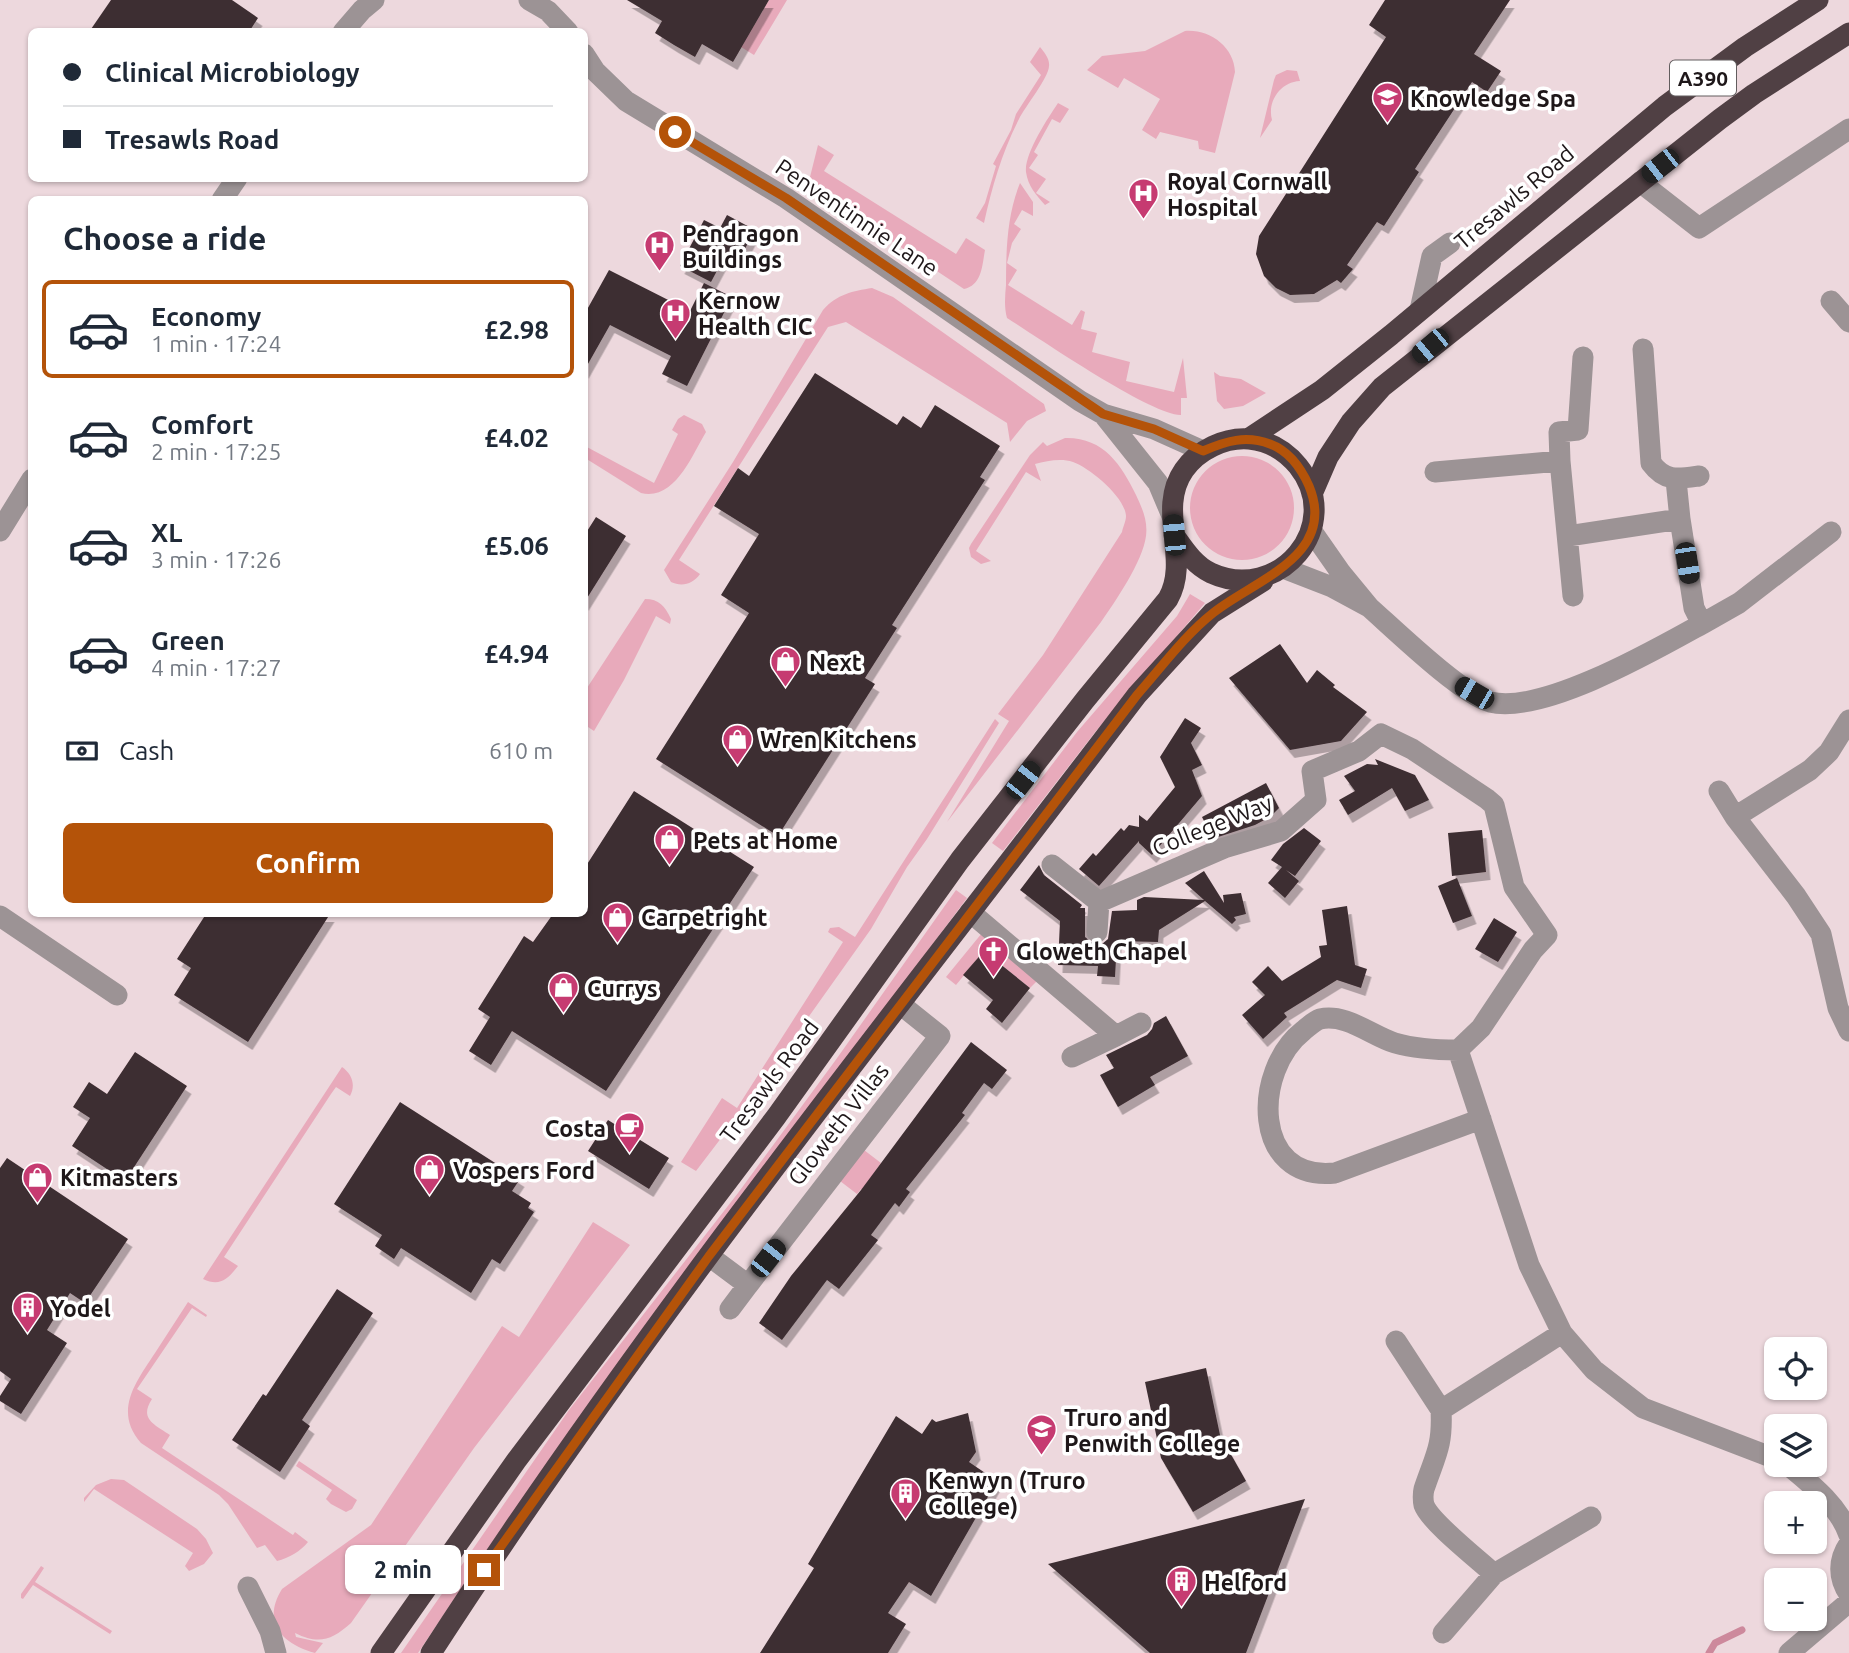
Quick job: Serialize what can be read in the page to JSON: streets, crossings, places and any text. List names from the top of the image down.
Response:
{
  "streets": {
    "highway": ["A390", "Tresawls Road"],
    "street": ["Penventinnie Lane", "College Way", "Gloweth Villas"]
  },
  "crossings": [
    ["A390", "Tresawls Road"],
    ["A390", "Penventinnie Lane"],
    ["A390", "Gloweth Villas"],
    ["Tresawls Road", "Penventinnie Lane"]
  ],
  "places": {
    "school or university": ["Knowledge Spa", "Truro and Penwith College"],
    "hospital": ["Royal Cornwall Hospital", "Pendragon Buildings", "Kernow Health CIC"],
    "shop": [
      "Next",
      "Wren Kitchens",
      "Pets at Home",
      "Carpetright",
      "Currys",
      "Vospers Ford",
      "Kitmasters"
    ],
    "church": ["Gloweth Chapel"],
    "cafe": ["Costa"],
    "building": ["Yodel", "Kenwyn (Truro College)", "Helford"]
  },
  "page": {
    "banner": ["Clinical Microbiology", "Tresawls Road"],
    "heading": "Choose a ride",
    "list": [
      {
        "name": "Economy",
        "note": "1 min · 17:24",
        "value": "£2.98"
      },
      {
        "name": "Comfort",
        "note": "2 min · 17:25",
        "value": "£4.02"
      },
      {
        "name": "XL",
        "note": "3 min · 17:26",
        "value": "£5.06"
      },
      {
        "name": "Green",
        "note": "4 min · 17:27",
        "value": "£4.94"
      }
    ],
    "pay": ["Cash", "610 m"],
    "buttons": "Confirm",
    "map_buttons": ["+", "−"],
    "bubble": "2 min"
  }
}
